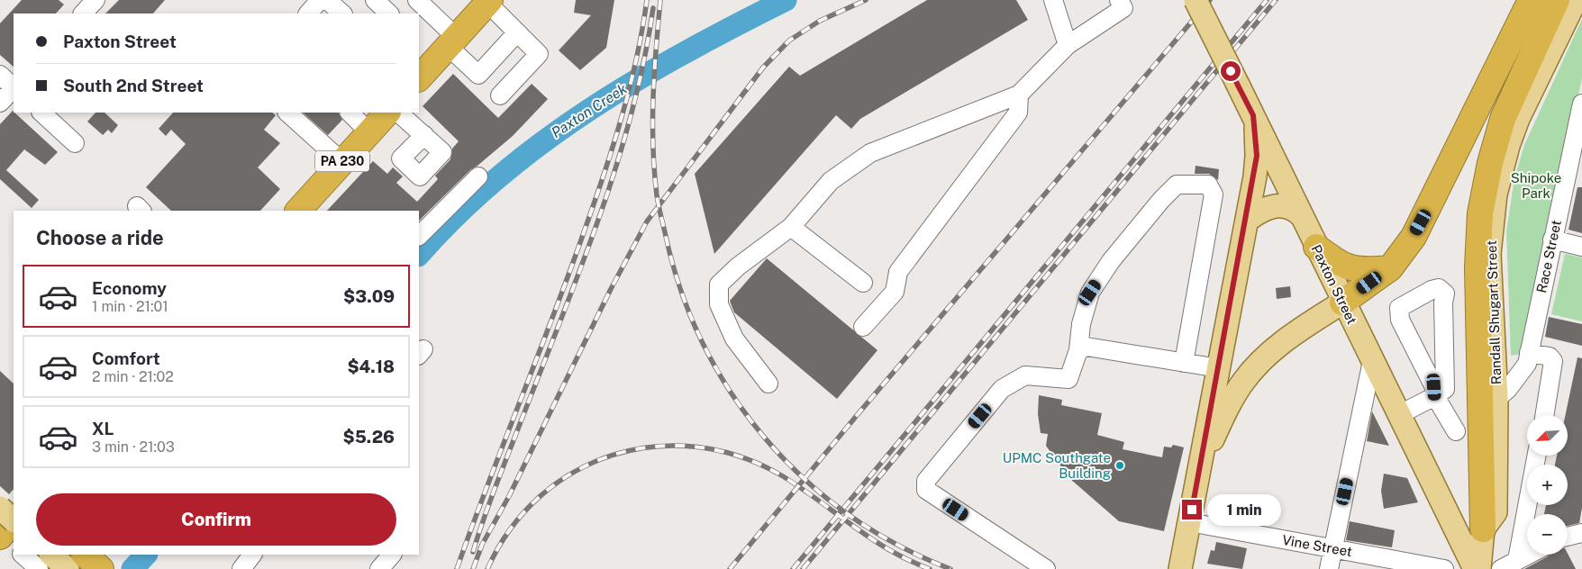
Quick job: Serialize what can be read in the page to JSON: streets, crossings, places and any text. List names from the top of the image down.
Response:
{
  "streets": {
    "highway": ["PA 230"],
    "main road": ["Paxton Street", "Randall Shugart Street"],
    "street": ["Race Street", "Vine Street"]
  },
  "crossings": [
    ["Race Street", "Randall Shugart Street"]
  ],
  "water": ["Paxton Creek"],
  "parks": ["Shipoke Park"],
  "places": ["UPMC Southgate Building"],
  "north": "bottom left",
  "page": {
    "banner": ["Paxton Street", "South 2nd Street"],
    "heading": "Choose a ride",
    "list": [
      {
        "name": "Economy",
        "note": "1 min · 21:01",
        "value": "$3.09"
      },
      {
        "name": "Comfort",
        "note": "2 min · 21:02",
        "value": "$4.18"
      },
      {
        "name": "XL",
        "note": "3 min · 21:03",
        "value": "$5.26"
      }
    ],
    "map_buttons": ["+", "−"],
    "buttons": "Confirm",
    "bubble": "1 min"
  }
}
